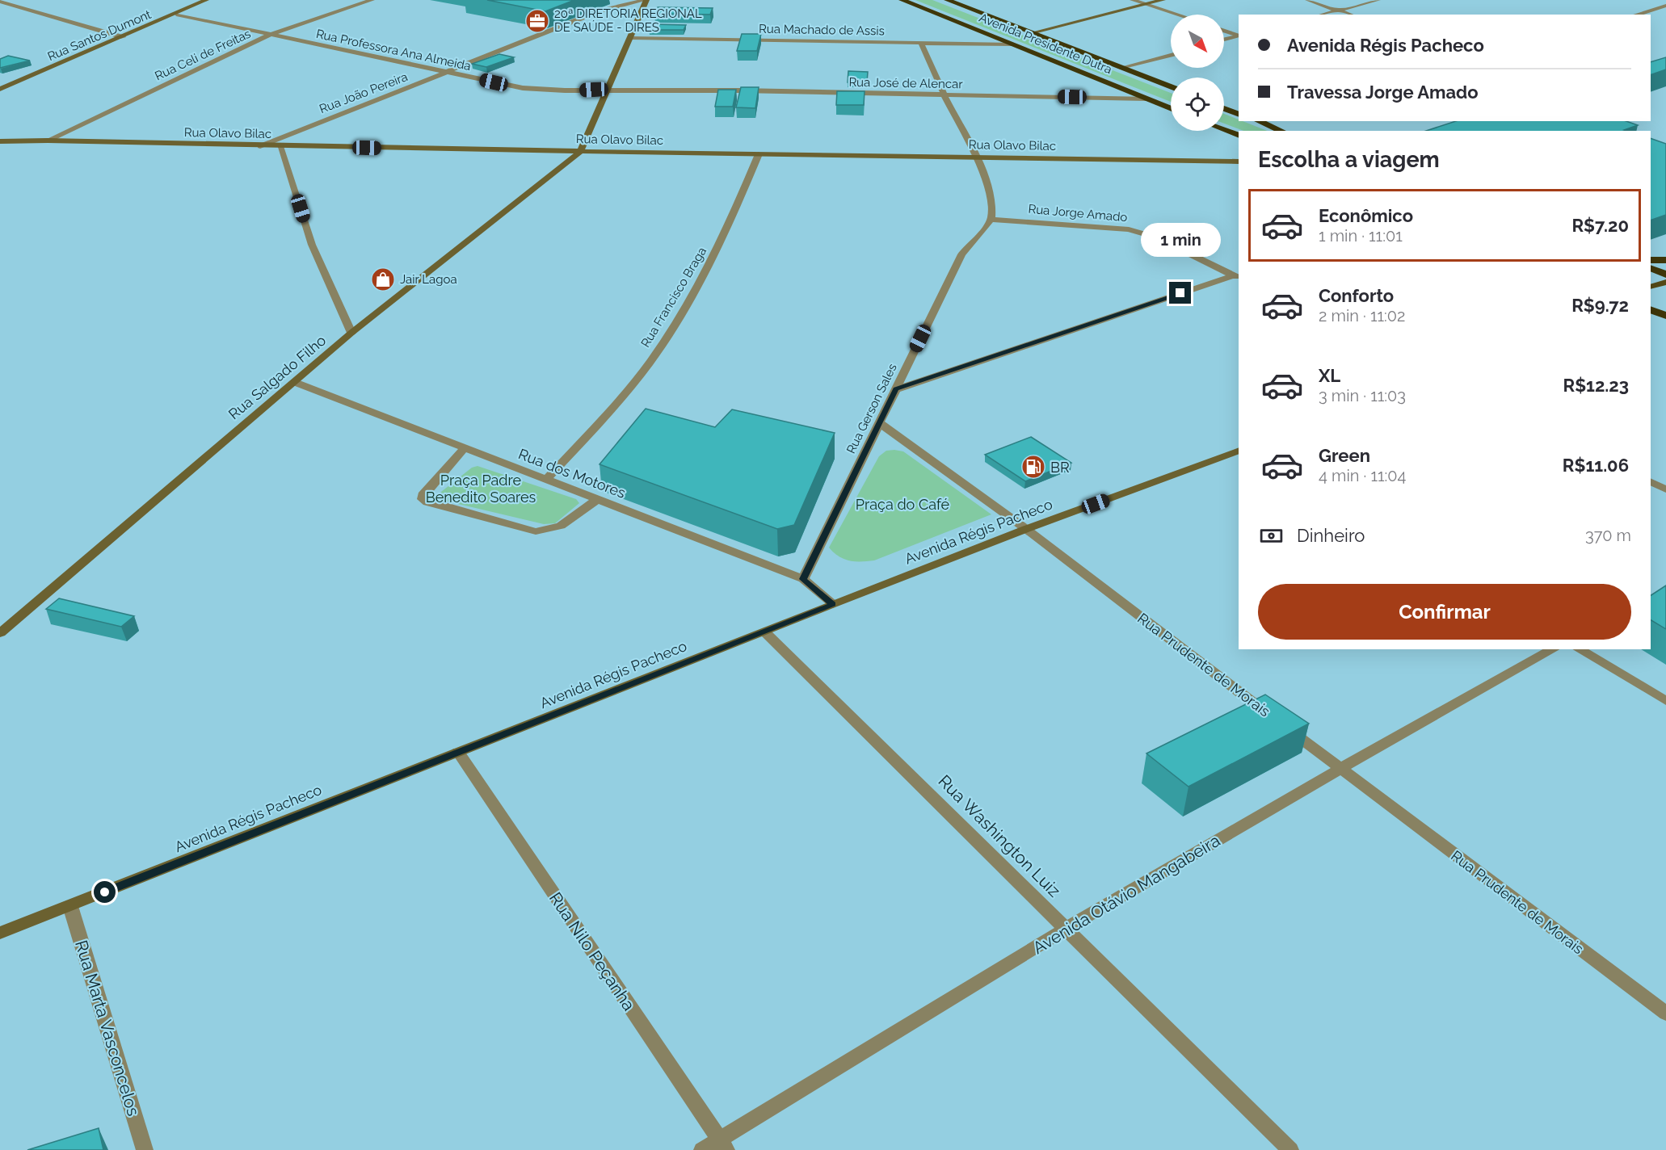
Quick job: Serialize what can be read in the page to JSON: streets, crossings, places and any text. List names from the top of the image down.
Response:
{
  "streets": {
    "highway": ["Avenida Presidente Dutra"],
    "street": [
      "Rua Machado de Assis",
      "Rua Santos Dumont",
      "Rua Professora Ana Almeida",
      "Rua Celi de Freitas",
      "Rua José de Alencar",
      "Rua João Pereira",
      "Rua Olavo Bilac",
      "Rua Jorge Amado",
      "Rua Francisco Braga",
      "Rua Salgado Filho",
      "Rua Gerson Sales",
      "Rua dos Motores",
      "Avenida Régis Pacheco",
      "Rua Prudente de Morais",
      "Rua Washington Luiz",
      "Avenida Otávio Mangabeira",
      "Rua Nilo Peçanha",
      "Rua Marta Vasconcelos"
    ]
  },
  "crossings": [
    ["Rua Machado de Assis", "Avenida Presidente Dutra"],
    ["Rua Santos Dumont", "Rua Professora Ana Almeida"],
    ["Avenida Presidente Dutra", "Rua José de Alencar"],
    ["Rua Professora Ana Almeida", "Rua Celi de Freitas"],
    ["Rua Professora Ana Almeida", "Rua José de Alencar"],
    ["Rua Professora Ana Almeida", "Rua João Pereira"],
    ["Rua Celi de Freitas", "Rua Olavo Bilac"],
    ["Rua João Pereira", "Rua Olavo Bilac"],
    ["Rua Olavo Bilac", "Rua Francisco Braga"],
    ["Rua Olavo Bilac", "Rua Salgado Filho"],
    ["Rua Jorge Amado", "Rua Gerson Sales"],
    ["Rua Francisco Braga", "Rua dos Motores"],
    ["Rua Salgado Filho", "Rua dos Motores"],
    ["Rua Gerson Sales", "Rua dos Motores"],
    ["Rua Gerson Sales", "Rua Prudente de Morais"],
    ["Rua dos Motores", "Avenida Régis Pacheco"],
    ["Avenida Régis Pacheco", "Rua Prudente de Morais"],
    ["Avenida Régis Pacheco", "Rua Washington Luiz"],
    ["Avenida Régis Pacheco", "Rua Nilo Peçanha"],
    ["Avenida Régis Pacheco", "Rua Marta Vasconcelos"],
    ["Rua Prudente de Morais", "Avenida Otávio Mangabeira"],
    ["Rua Washington Luiz", "Avenida Otávio Mangabeira"],
    ["Avenida Otávio Mangabeira", "Rua Nilo Peçanha"]
  ],
  "parks": ["Praça Padre Benedito Soares", "Praça do Café"],
  "places": {
    "office": ["20ª DIRETORIA REGIONAL DE SAÚDE - DIRES"],
    "shop": ["Jair Lagoa"],
    "fuel station": ["BR"]
  },
  "north": "bottom right",
  "page": {
    "banner": ["Avenida Régis Pacheco", "Travessa Jorge Amado"],
    "heading": "Escolha a viagem",
    "list": [
      {
        "name": "Econômico",
        "note": "1 min · 11:01",
        "value": "R$7.20"
      },
      {
        "name": "Conforto",
        "note": "2 min · 11:02",
        "value": "R$9.72"
      },
      {
        "name": "XL",
        "note": "3 min · 11:03",
        "value": "R$12.23"
      },
      {
        "name": "Green",
        "note": "4 min · 11:04",
        "value": "R$11.06"
      }
    ],
    "bubble": "1 min",
    "pay": ["Dinheiro", "370 m"],
    "buttons": "Confirmar"
  }
}
